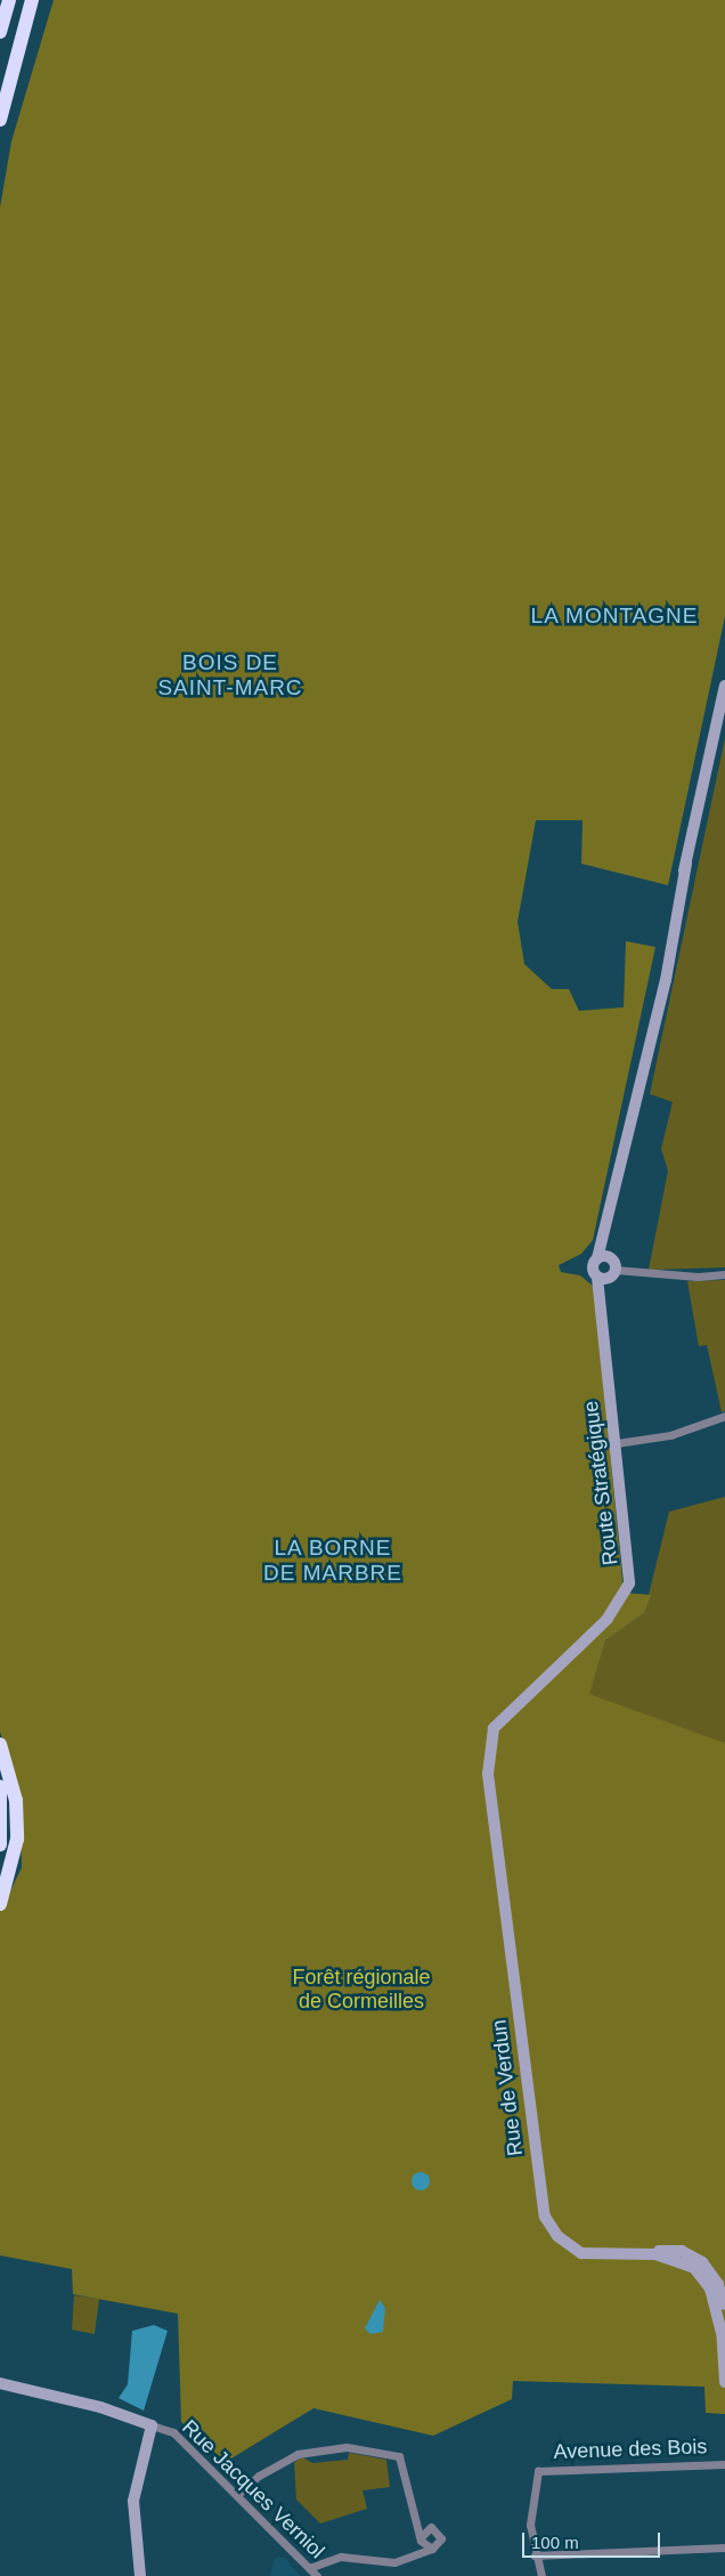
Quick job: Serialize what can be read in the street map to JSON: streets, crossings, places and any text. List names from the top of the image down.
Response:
{
  "streets": {
    "street": [
      "Route Stratégique",
      "Rue de Verdun",
      "Avenue des Bois",
      "Rue Jacques Verniol"
    ]
  },
  "crossings": [
    ["Route Stratégique", "Rue de Verdun"]
  ],
  "districts": ["LA MONTAGNE", "BOIS DE SAINT-MARC", "LA BORNE DE MARBRE"],
  "parks": ["Forêt régionale de Cormeilles"],
  "scale_bar": "100 m"
}
